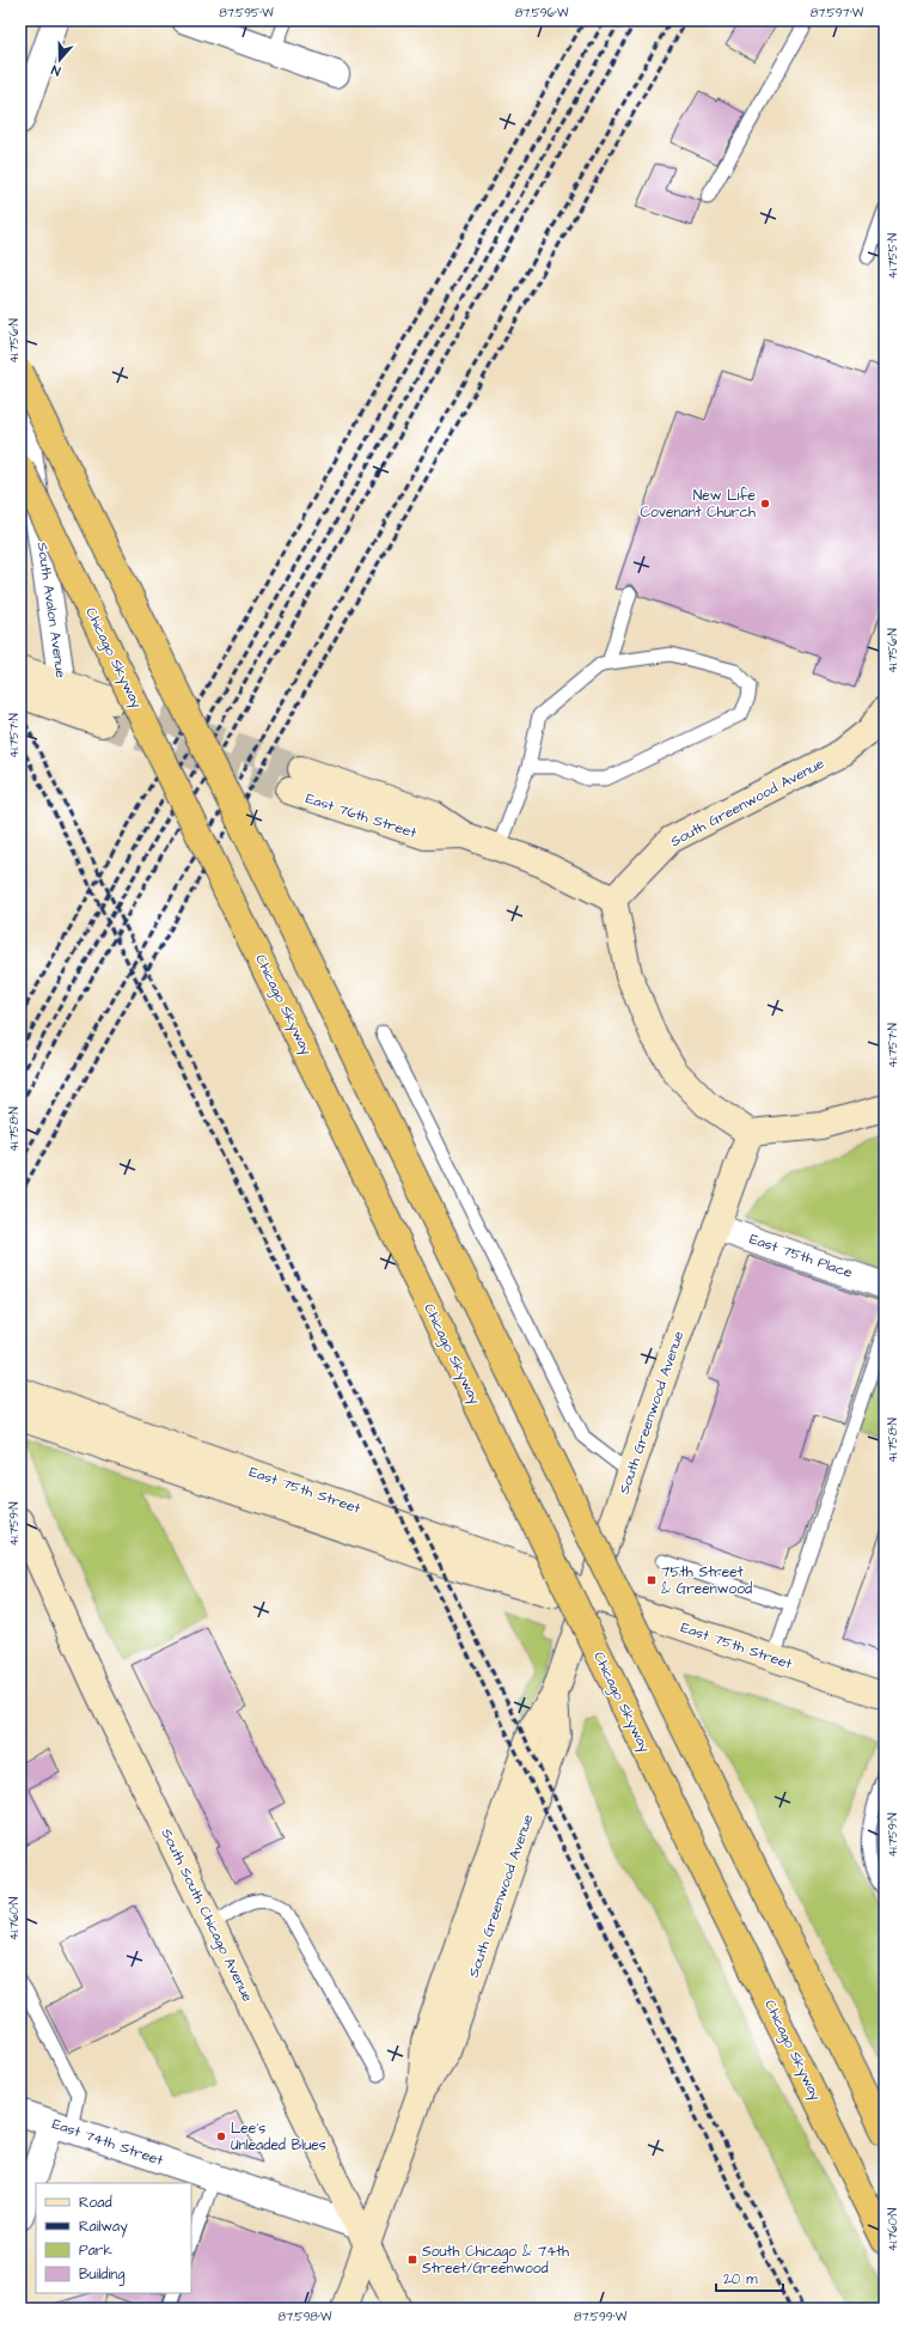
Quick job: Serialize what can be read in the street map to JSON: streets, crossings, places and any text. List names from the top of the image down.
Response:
{
  "streets": {
    "highway": ["Chicago Skyway"],
    "street": [
      "South Avalon Avenue",
      "South Greenwood Avenue",
      "East 76th Street",
      "East 75th Place",
      "East 75th Street",
      "South South Chicago Avenue",
      "East 74th Street"
    ]
  },
  "crossings": [
    ["South Greenwood Avenue", "East 76th Street"],
    ["South Greenwood Avenue", "East 75th Place"],
    ["South Greenwood Avenue", "East 75th Street"],
    ["South Greenwood Avenue", "South South Chicago Avenue"],
    ["South Greenwood Avenue", "East 74th Street"],
    ["South South Chicago Avenue", "East 74th Street"]
  ],
  "places": {
    "other": ["New Life Covenant Church", "Lee's Unleaded Blues"],
    "transit": ["75th Street & Greenwood", "South Chicago & 74th Street/Greenwood"]
  },
  "legend": [
    "Road",
    "Railway",
    "Park",
    "Building"
  ],
  "scale_bar": "20 m",
  "north": "bottom",
  "coordinates": [
    "87.595°W",
    "87.596°W",
    "87.597°W",
    "41.755°N",
    "41.756°N",
    "41.757°N",
    "41.758°N",
    "41.759°N",
    "41.760°N",
    "87.598°W",
    "87.599°W"
  ]
}
